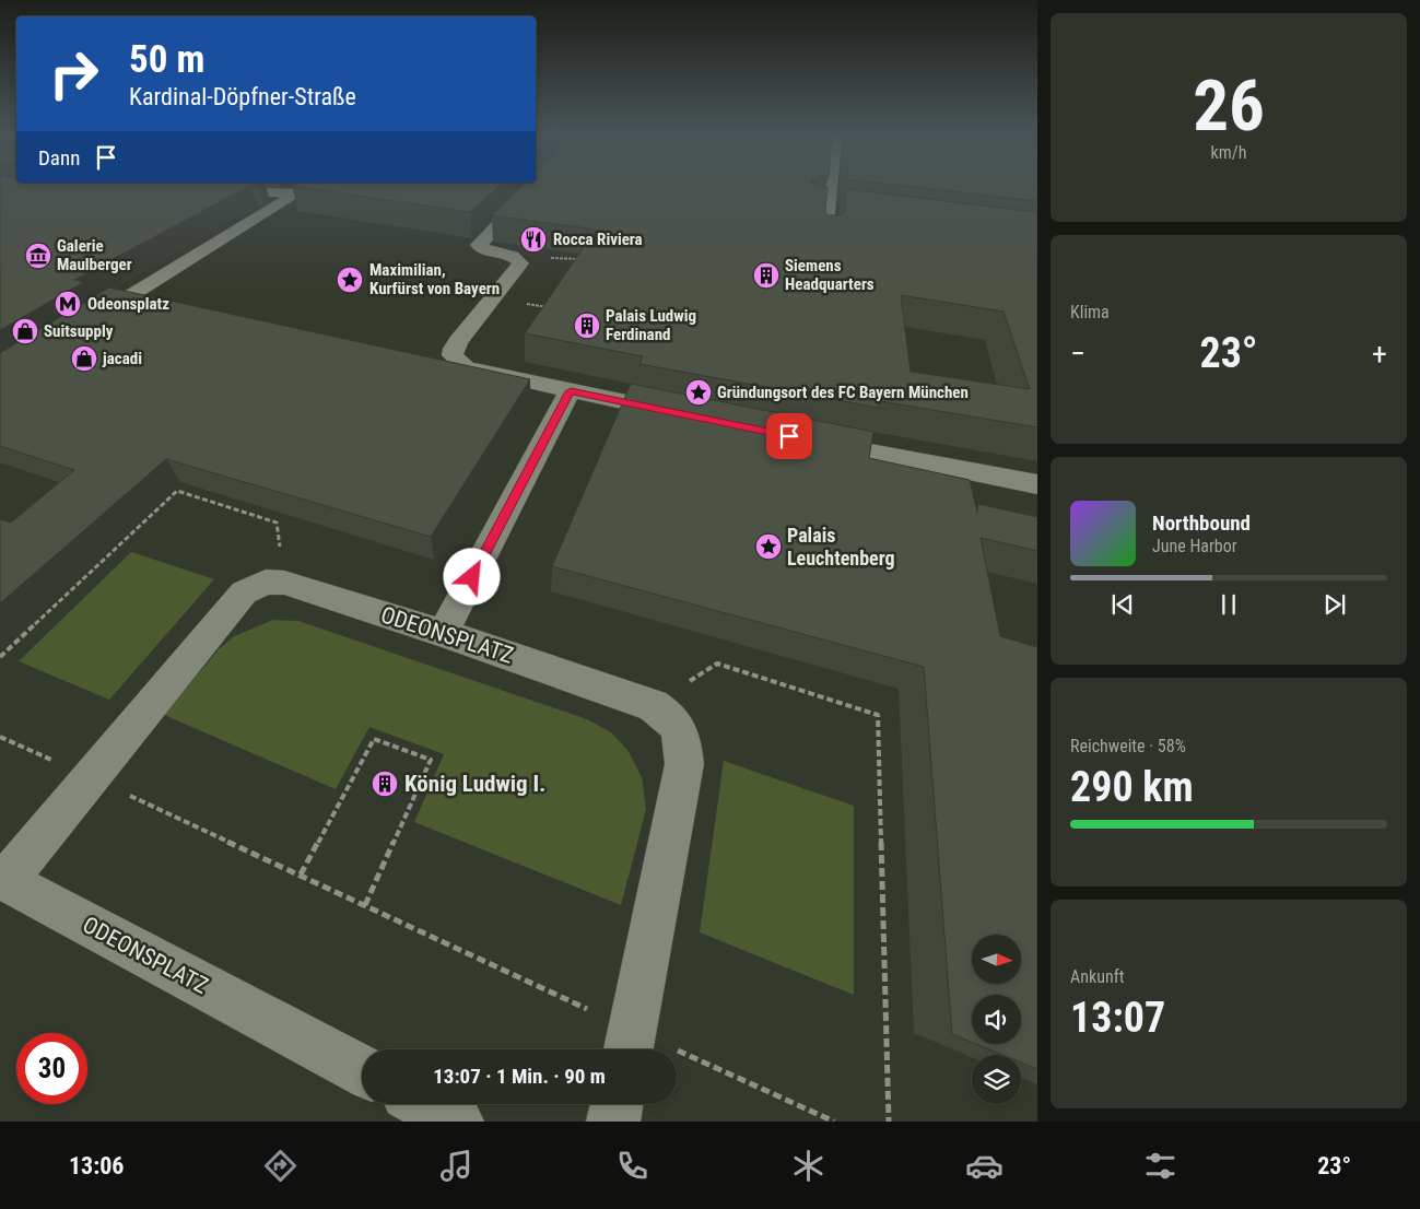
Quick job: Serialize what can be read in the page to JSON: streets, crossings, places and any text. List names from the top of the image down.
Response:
{
  "streets": {
    "street": ["ODEONSPLATZ"]
  },
  "places": {
    "restaurant": ["Rocca Riviera"],
    "museum": ["Galerie Maulberger"],
    "building": ["Siemens Headquarters", "Palais Ludwig Ferdinand", "König Ludwig I."],
    "place": ["Maximilian, Kurfürst von Bayern", "Gründungsort des FC Bayern München", "Palais Leuchtenberg"],
    "metro station": ["Odeonsplatz"],
    "shop": ["Suitsupply", "jacadi"]
  },
  "north": "right",
  "page": {
    "tile": [
      ["26", "km/h"],
      "Klima",
      ["Reichweite · 58%", "290 km"],
      ["Ankunft", "13:07"]
    ],
    "turn": ["50 m", "Kardinal-Döpfner-Straße"],
    "then": "Dann",
    "heat": ["−", "23°", "+"],
    "song": ["Northbound", "June Harbor"],
    "limit": "30",
    "trip": "13:07 · 1 Min. · 90 m",
    "tabs": ["13:06", "23°"]
  }
}
